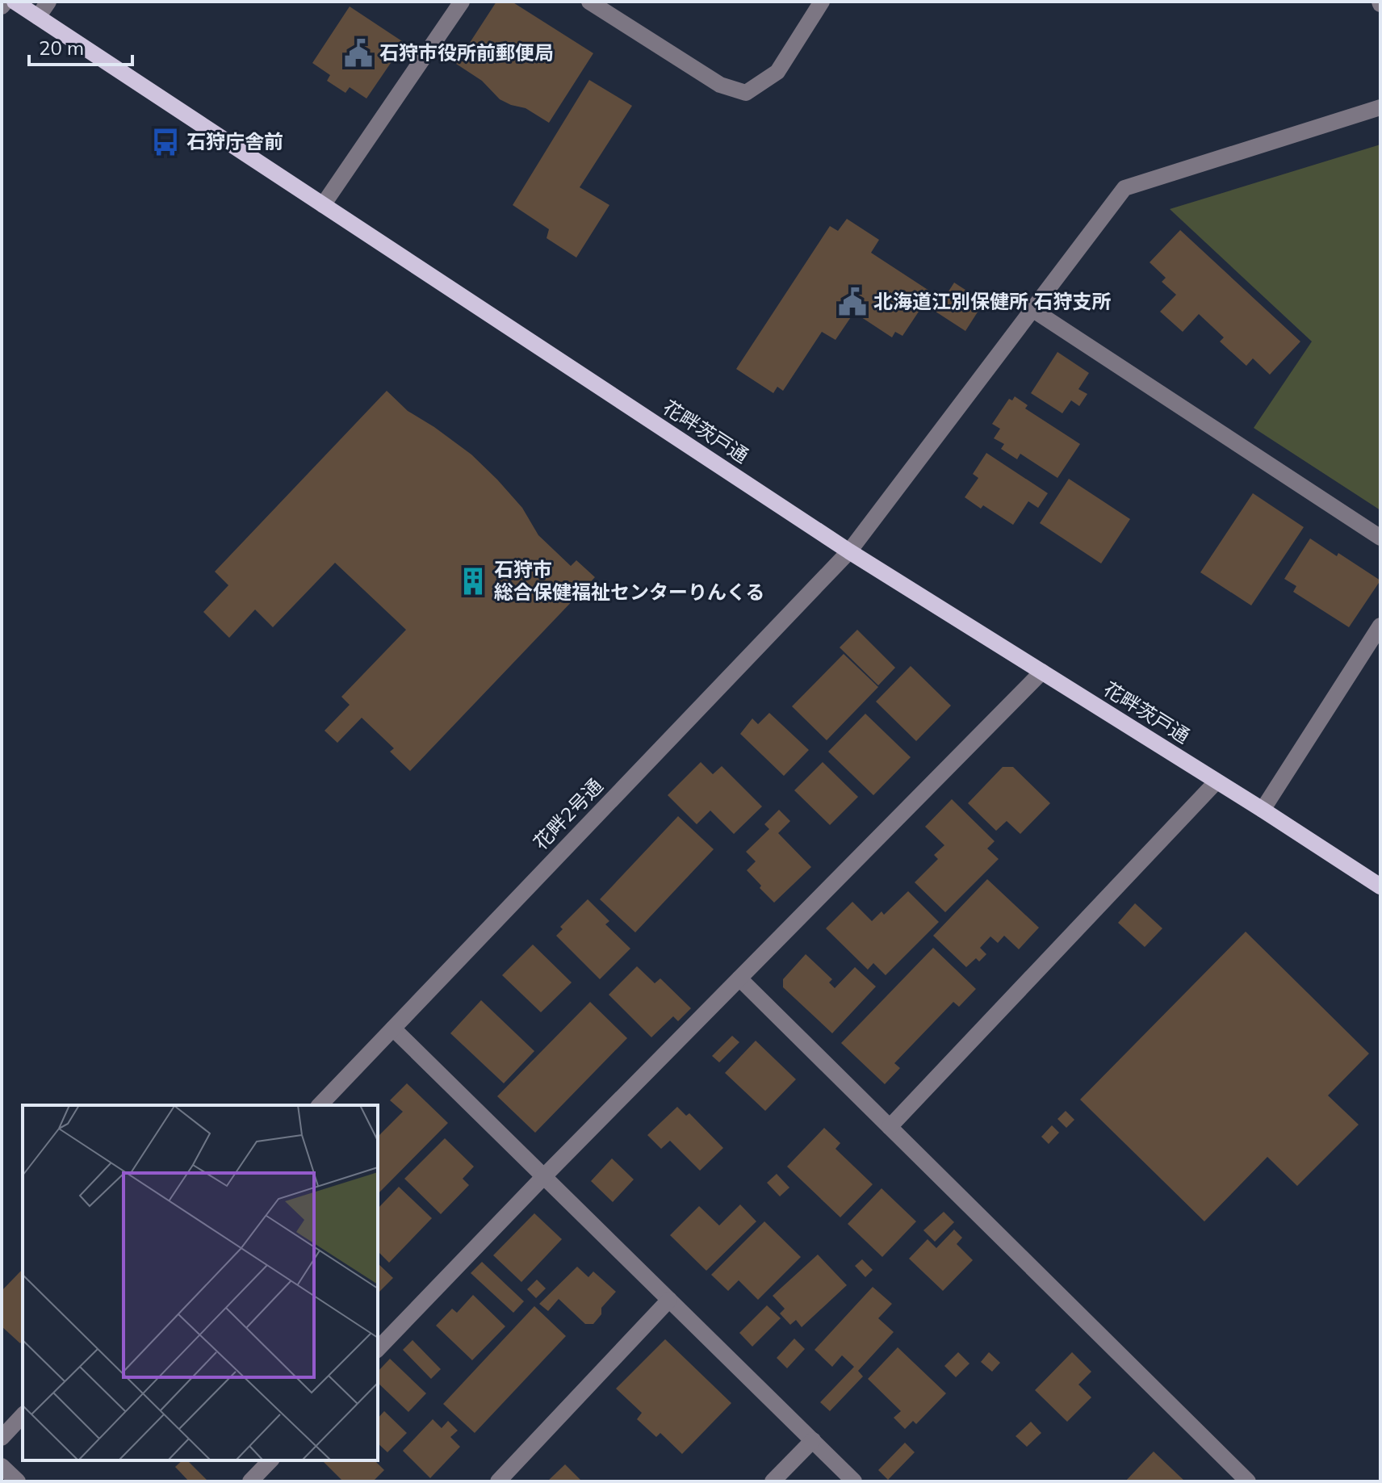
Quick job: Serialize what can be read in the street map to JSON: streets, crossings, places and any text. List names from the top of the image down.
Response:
{
  "streets": {
    "main road": ["花畔茨戸通"],
    "street": ["花畔2号通"]
  },
  "crossings": [
    ["花畔茨戸通", "花畔2号通"]
  ],
  "places": {
    "public building": ["石狩市役所前郵便局", "北海道江別保健所 石狩支所"],
    "bus stop": ["石狩庁舎前"],
    "building": ["石狩市 総合保健福祉センターりんくる"]
  },
  "scale_bar": "20 m"
}
